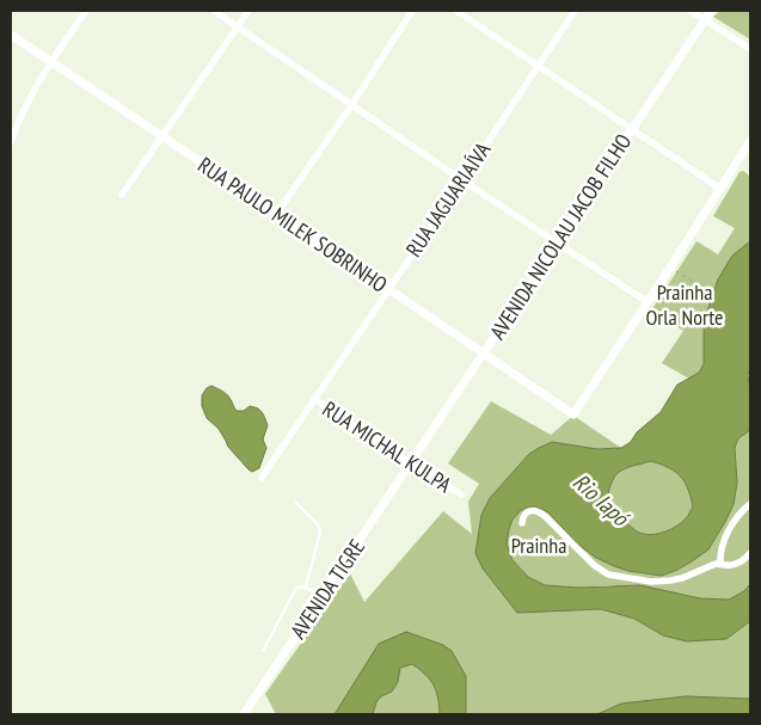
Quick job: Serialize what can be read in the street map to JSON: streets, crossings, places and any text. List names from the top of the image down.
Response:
{
  "streets": {
    "street": [
      "RUA JAGUARIAÍVA",
      "RUA PAULO MILEK SOBRINHO",
      "AVENIDA NICOLAU JACOB FILHO",
      "RUA MICHAL KULPA",
      "AVENIDA TIGRE"
    ]
  },
  "crossings": [
    ["RUA JAGUARIAÍVA", "RUA PAULO MILEK SOBRINHO"],
    ["RUA JAGUARIAÍVA", "RUA MICHAL KULPA"],
    ["RUA PAULO MILEK SOBRINHO", "AVENIDA NICOLAU JACOB FILHO"],
    ["AVENIDA NICOLAU JACOB FILHO", "RUA MICHAL KULPA"],
    ["AVENIDA NICOLAU JACOB FILHO", "AVENIDA TIGRE"],
    ["RUA MICHAL KULPA", "AVENIDA TIGRE"]
  ],
  "water": ["Rio Iapó"],
  "parks": ["Prainha Orla Norte", "Prainha"]
}
